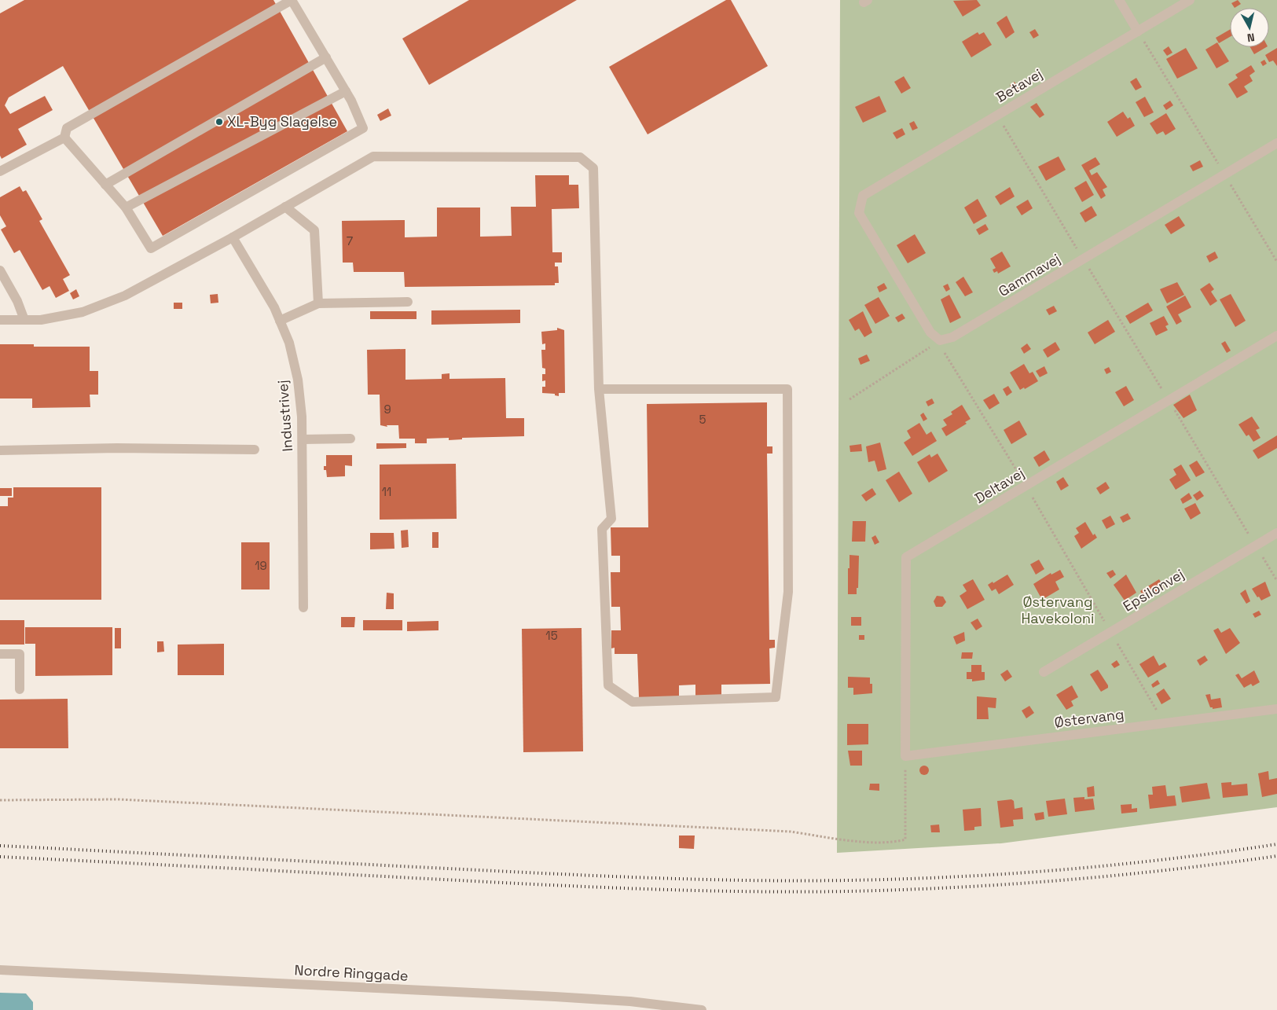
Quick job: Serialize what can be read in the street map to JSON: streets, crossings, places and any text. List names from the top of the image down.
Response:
{
  "streets": {
    "street": [
      "Betavej",
      "Gammavej",
      "Industrivej",
      "Deltavej",
      "Epsilonvej",
      "Østervang",
      "Nordre Ringgade"
    ]
  },
  "crossings": [
    ["Betavej", "Gammavej"],
    ["Deltavej", "Østervang"]
  ],
  "parks": ["Østervang Havekoloni"],
  "places": ["XL-Byg Slagelse"],
  "house_numbers": [
    "7",
    "9",
    "5",
    "11",
    "19",
    "15"
  ],
  "north": "bottom"
}
